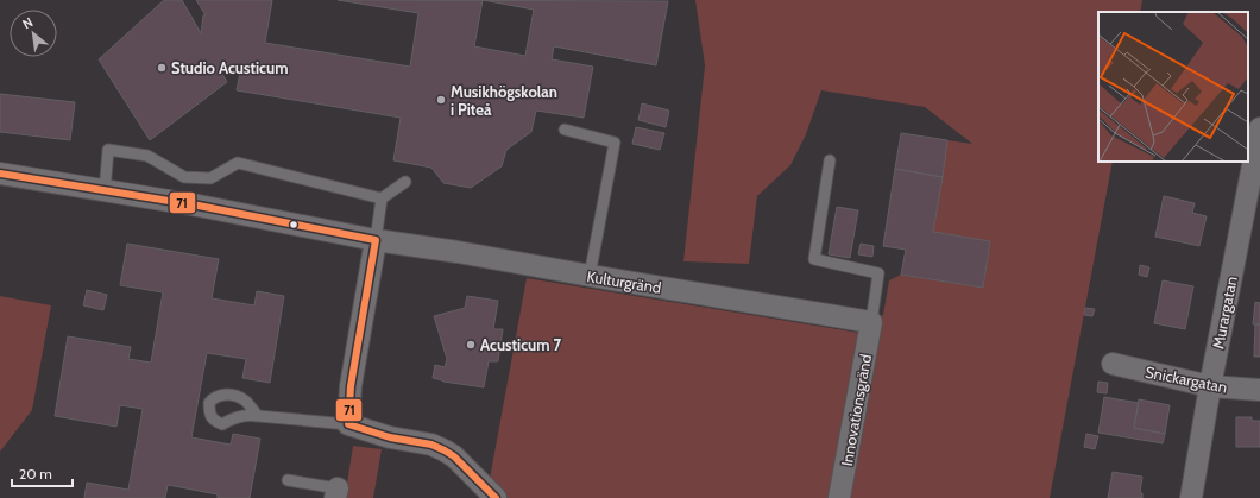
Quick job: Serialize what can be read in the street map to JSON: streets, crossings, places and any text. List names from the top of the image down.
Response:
{
  "streets": {
    "street": [
      "Kulturgränd",
      "Murargatan",
      "Snickargatan",
      "Innovationsgränd"
    ]
  },
  "crossings": [
    ["Kulturgränd", "Innovationsgränd"],
    ["Murargatan", "Snickargatan"]
  ],
  "places": ["Studio Acusticum", "Musikhögskolan i Piteå", "Acusticum 7"],
  "lines": ["transit line 71"],
  "scale_bar": "20 m",
  "north": "top left"
}
